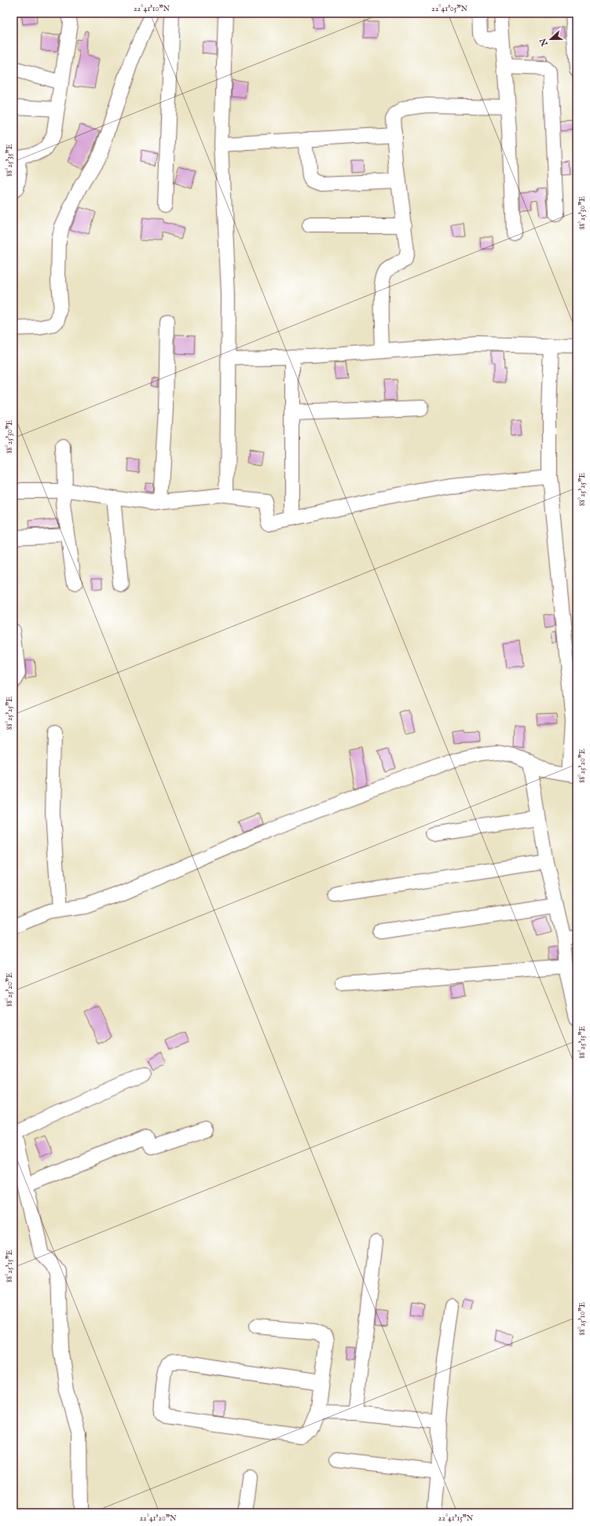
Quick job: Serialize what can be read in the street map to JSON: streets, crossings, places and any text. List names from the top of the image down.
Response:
{
  "north": "left",
  "coordinates": [
    "22°41'10\"N",
    "22°41'05\"N",
    "88°25'35\"E",
    "88°25'30\"E",
    "88°25'25\"E",
    "88°25'20\"E",
    "88°25'15\"E",
    "88°25'10\"E",
    "22°41'20\"N",
    "22°41'15\"N"
  ]
}
